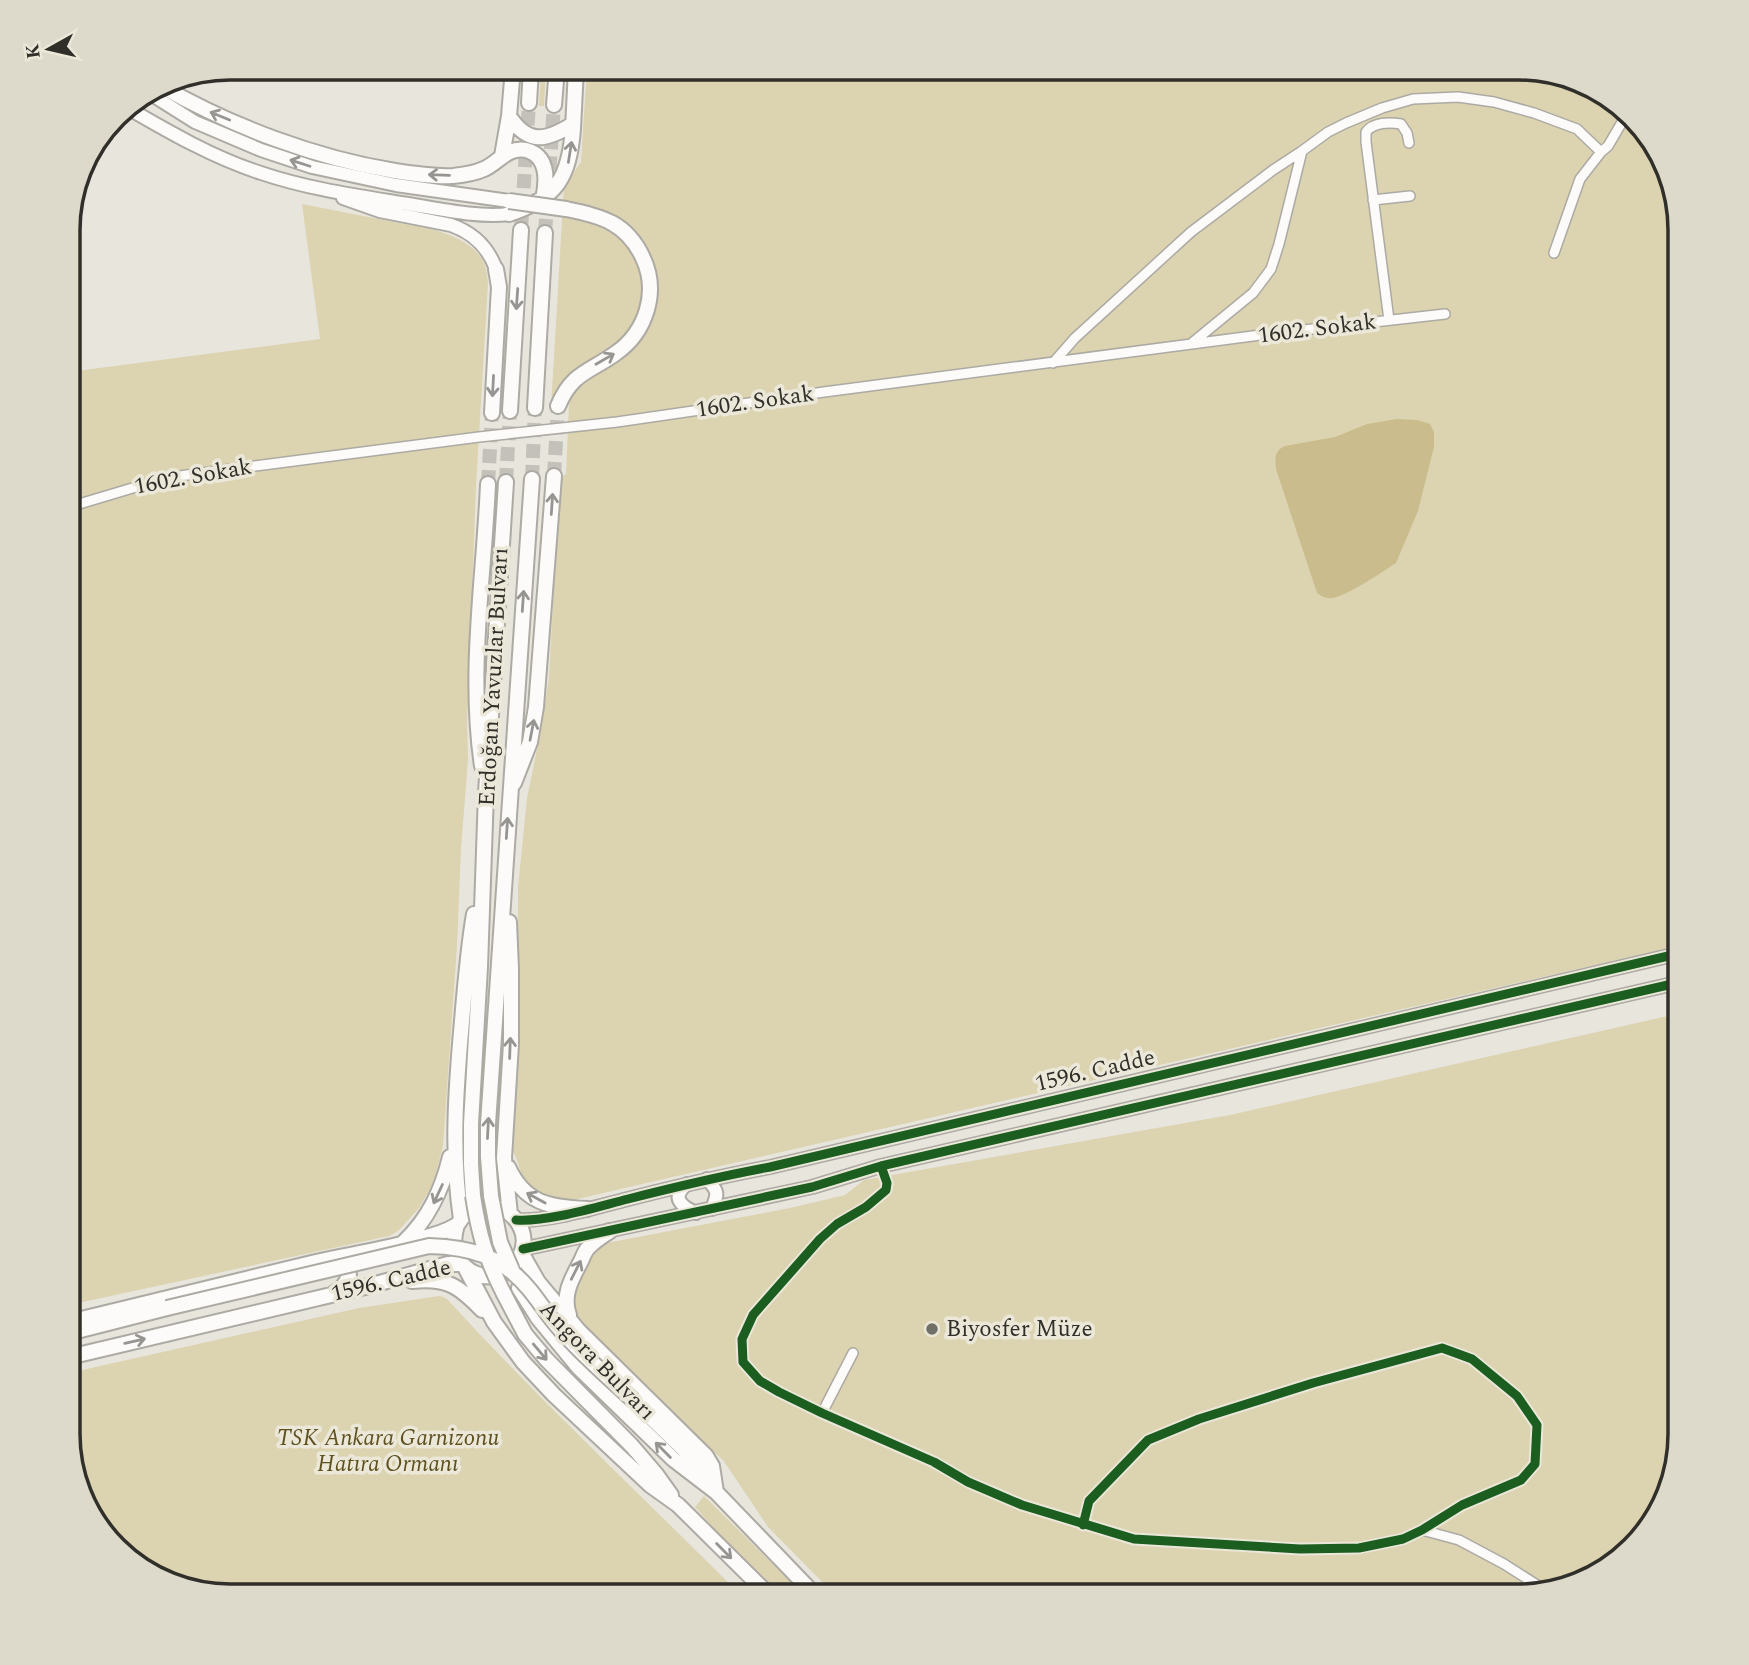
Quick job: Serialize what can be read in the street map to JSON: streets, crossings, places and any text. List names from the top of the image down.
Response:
{
  "streets": {
    "main road": ["Erdoğan Yavuzlar Bulvarı", "1596. Cadde", "Angora Bulvarı"],
    "street": ["1602. Sokak"]
  },
  "crossings": [
    ["Erdoğan Yavuzlar Bulvarı", "1596. Cadde"],
    ["Erdoğan Yavuzlar Bulvarı", "Angora Bulvarı"],
    ["1596. Cadde", "Angora Bulvarı"]
  ],
  "parks": ["TSK Ankara Garnizonu Hatıra Ormanı"],
  "places": ["Biyosfer Müze"],
  "north": "left"
}
